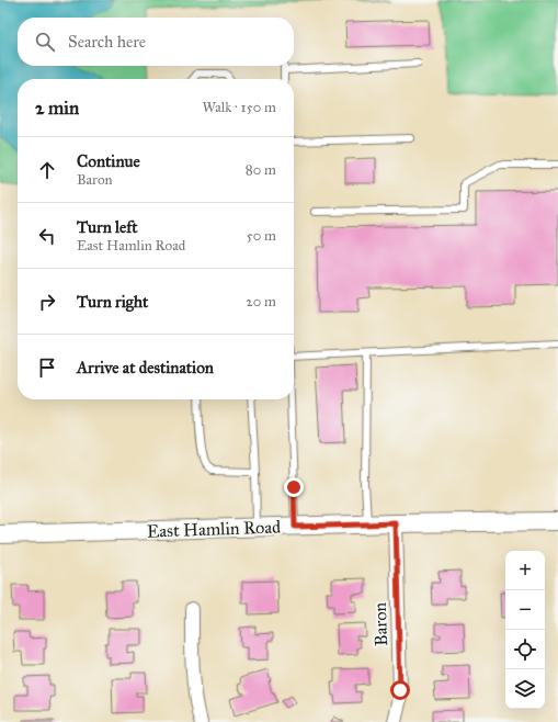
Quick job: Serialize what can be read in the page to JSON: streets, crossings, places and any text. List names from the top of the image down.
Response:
{
  "streets": {
    "street": ["East Hamlin Road", "Baron"]
  },
  "crossings": [
    ["East Hamlin Road", "Baron"]
  ],
  "page": {
    "search": "Search here",
    "heading": ["2 min", "Walk · 150 m"],
    "list": [
      ["Continue", "Baron", "80 m"],
      ["Turn left", "East Hamlin Road", "50 m"],
      ["Turn right", "20 m"],
      "Arrive at destination"
    ],
    "map_buttons": ["+", "−"]
  }
}
